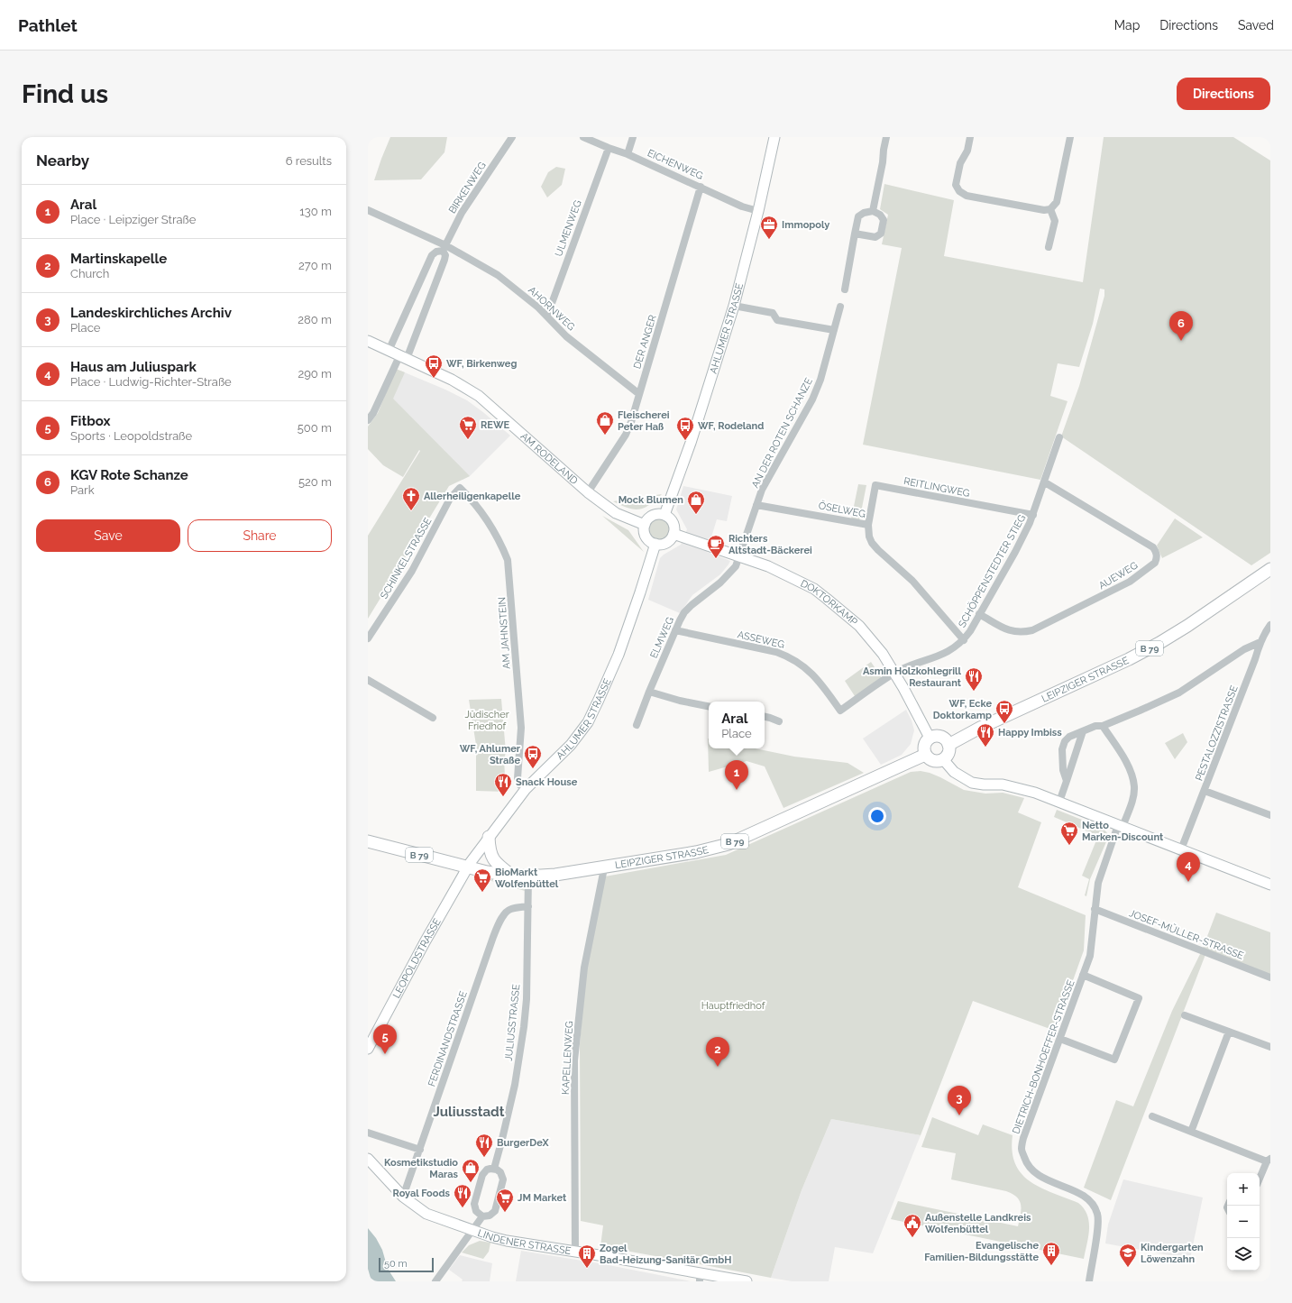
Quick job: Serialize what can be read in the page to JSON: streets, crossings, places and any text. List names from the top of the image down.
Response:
{
  "streets": {
    "main road": [
      "AHLUMER STRASSE",
      "AM RODELAND",
      "DOKTORKAMP",
      "B 79",
      "LEIPZIGER STRASSE",
      "LEOPOLDSTRASSE",
      "LINDENER STRASSE"
    ],
    "street": [
      "EICHENWEG",
      "BIRKENWEG",
      "ULMENWEG",
      "AHORNWEG",
      "DER ANGER",
      "AN DER ROTEN SCHANZE",
      "REITLINGWEG",
      "ÖSELWEG",
      "SCHINKELSTRASSE",
      "SCHÖPPENSTEDTER STIEG",
      "AUEWEG",
      "AM JAHNSTEIN",
      "ELMWEG",
      "ASSEWEG",
      "PESTALOZZISTRASSE",
      "JOSEF-MÜLLER-STRASSE",
      "JULIUSSTRASSE",
      "FERDINANDSTRASSE",
      "DIETRICH-BONHOEFFER-STRASSE",
      "KAPELLENWEG"
    ]
  },
  "crossings": [
    ["EICHENWEG", "ULMENWEG"],
    ["EICHENWEG", "AHLUMER STRASSE"],
    ["EICHENWEG", "DER ANGER"],
    ["BIRKENWEG", "AHORNWEG"],
    ["BIRKENWEG", "AM RODELAND"],
    ["ULMENWEG", "AHORNWEG"],
    ["AHORNWEG", "DER ANGER"],
    ["AHLUMER STRASSE", "AM RODELAND"],
    ["AHLUMER STRASSE", "DOKTORKAMP"],
    ["AHLUMER STRASSE", "AM JAHNSTEIN"],
    ["AHLUMER STRASSE", "B 79"],
    ["AHLUMER STRASSE", "LEIPZIGER STRASSE"],
    ["AHLUMER STRASSE", "LEOPOLDSTRASSE"],
    ["DER ANGER", "AM RODELAND"],
    ["AN DER ROTEN SCHANZE", "ÖSELWEG"],
    ["AM RODELAND", "DOKTORKAMP"],
    ["REITLINGWEG", "ÖSELWEG"],
    ["REITLINGWEG", "SCHÖPPENSTEDTER STIEG"],
    ["ÖSELWEG", "SCHÖPPENSTEDTER STIEG"],
    ["SCHINKELSTRASSE", "AM JAHNSTEIN"],
    ["SCHÖPPENSTEDTER STIEG", "AUEWEG"],
    ["SCHÖPPENSTEDTER STIEG", "DOKTORKAMP"],
    ["SCHÖPPENSTEDTER STIEG", "ASSEWEG"],
    ["DOKTORKAMP", "ELMWEG"],
    ["DOKTORKAMP", "ASSEWEG"],
    ["DOKTORKAMP", "LEIPZIGER STRASSE"],
    ["ELMWEG", "ASSEWEG"],
    ["B 79", "LEIPZIGER STRASSE"],
    ["B 79", "LEOPOLDSTRASSE"],
    ["LEIPZIGER STRASSE", "LEOPOLDSTRASSE"],
    ["LEIPZIGER STRASSE", "JULIUSSTRASSE"],
    ["LEIPZIGER STRASSE", "KAPELLENWEG"],
    ["JOSEF-MÜLLER-STRASSE", "DIETRICH-BONHOEFFER-STRASSE"],
    ["JULIUSSTRASSE", "FERDINANDSTRASSE"],
    ["FERDINANDSTRASSE", "LINDENER STRASSE"],
    ["KAPELLENWEG", "LINDENER STRASSE"]
  ],
  "districts": ["Juliusstadt"],
  "parks": ["Jüdischer Friedhof", "Hauptfriedhof"],
  "places": {
    "office": ["Immopoly"],
    "bus stop": [
      "WF, Birkenweg",
      "WF, Rodeland",
      "WF, Ecke Doktorkamp",
      "WF, Ahlumer Straße"
    ],
    "shop": ["Fleischerei Peter Haß", "Mock Blumen", "Kosmetikstudio Maras"],
    "supermarket": [
      "REWE",
      "Netto Marken-Discount",
      "BioMarkt Wolfenbüttel",
      "JM Market"
    ],
    "church": ["Allerheiligenkapelle"],
    "cafe": ["Richters Altstadt-Bäckerei"],
    "restaurant": [
      "Asmin Holzkohlegrill Restaurant",
      "Happy Imbiss",
      "Snack House",
      "BurgerDeX",
      "Royal Foods"
    ],
    "public building": ["Außenstelle Landkreis Wolfenbüttel"],
    "building": ["Evangelische Familien-Bildungsstätte", "Zogel Bad-Heizung-Sanitär GmbH"],
    "school or university": ["Kindergarten Löwenzahn"]
  },
  "scale_bar": "50 m",
  "page": {
    "header": "Pathlet",
    "nav": ["Map", "Directions", "Saved"],
    "buttons": [
      "Directions",
      ["Save", "Share"]
    ],
    "title": "Find us",
    "heading": ["Nearby", "6 results"],
    "list": [
      {
        "mark": "1",
        "name": "Aral",
        "note": "Place · Leipziger Straße",
        "value": "130 m"
      },
      {
        "mark": "2",
        "name": "Martinskapelle",
        "note": "Church",
        "value": "270 m"
      },
      {
        "mark": "3",
        "name": "Landeskirchliches Archiv",
        "note": "Place",
        "value": "280 m"
      },
      {
        "mark": "4",
        "name": "Haus am Juliuspark",
        "note": "Place · Ludwig-Richter-Straße",
        "value": "290 m"
      },
      {
        "mark": "5",
        "name": "Fitbox",
        "note": "Sports · Leopoldstraße",
        "value": "500 m"
      },
      {
        "mark": "6",
        "name": "KGV Rote Schanze",
        "note": "Park",
        "value": "520 m"
      }
    ],
    "pins": [
      "6",
      "1",
      "4",
      "5",
      "2",
      "3"
    ],
    "popup": ["Aral", "Place"],
    "map_buttons": ["+", "−"],
    "scale": "50 m"
  }
}
